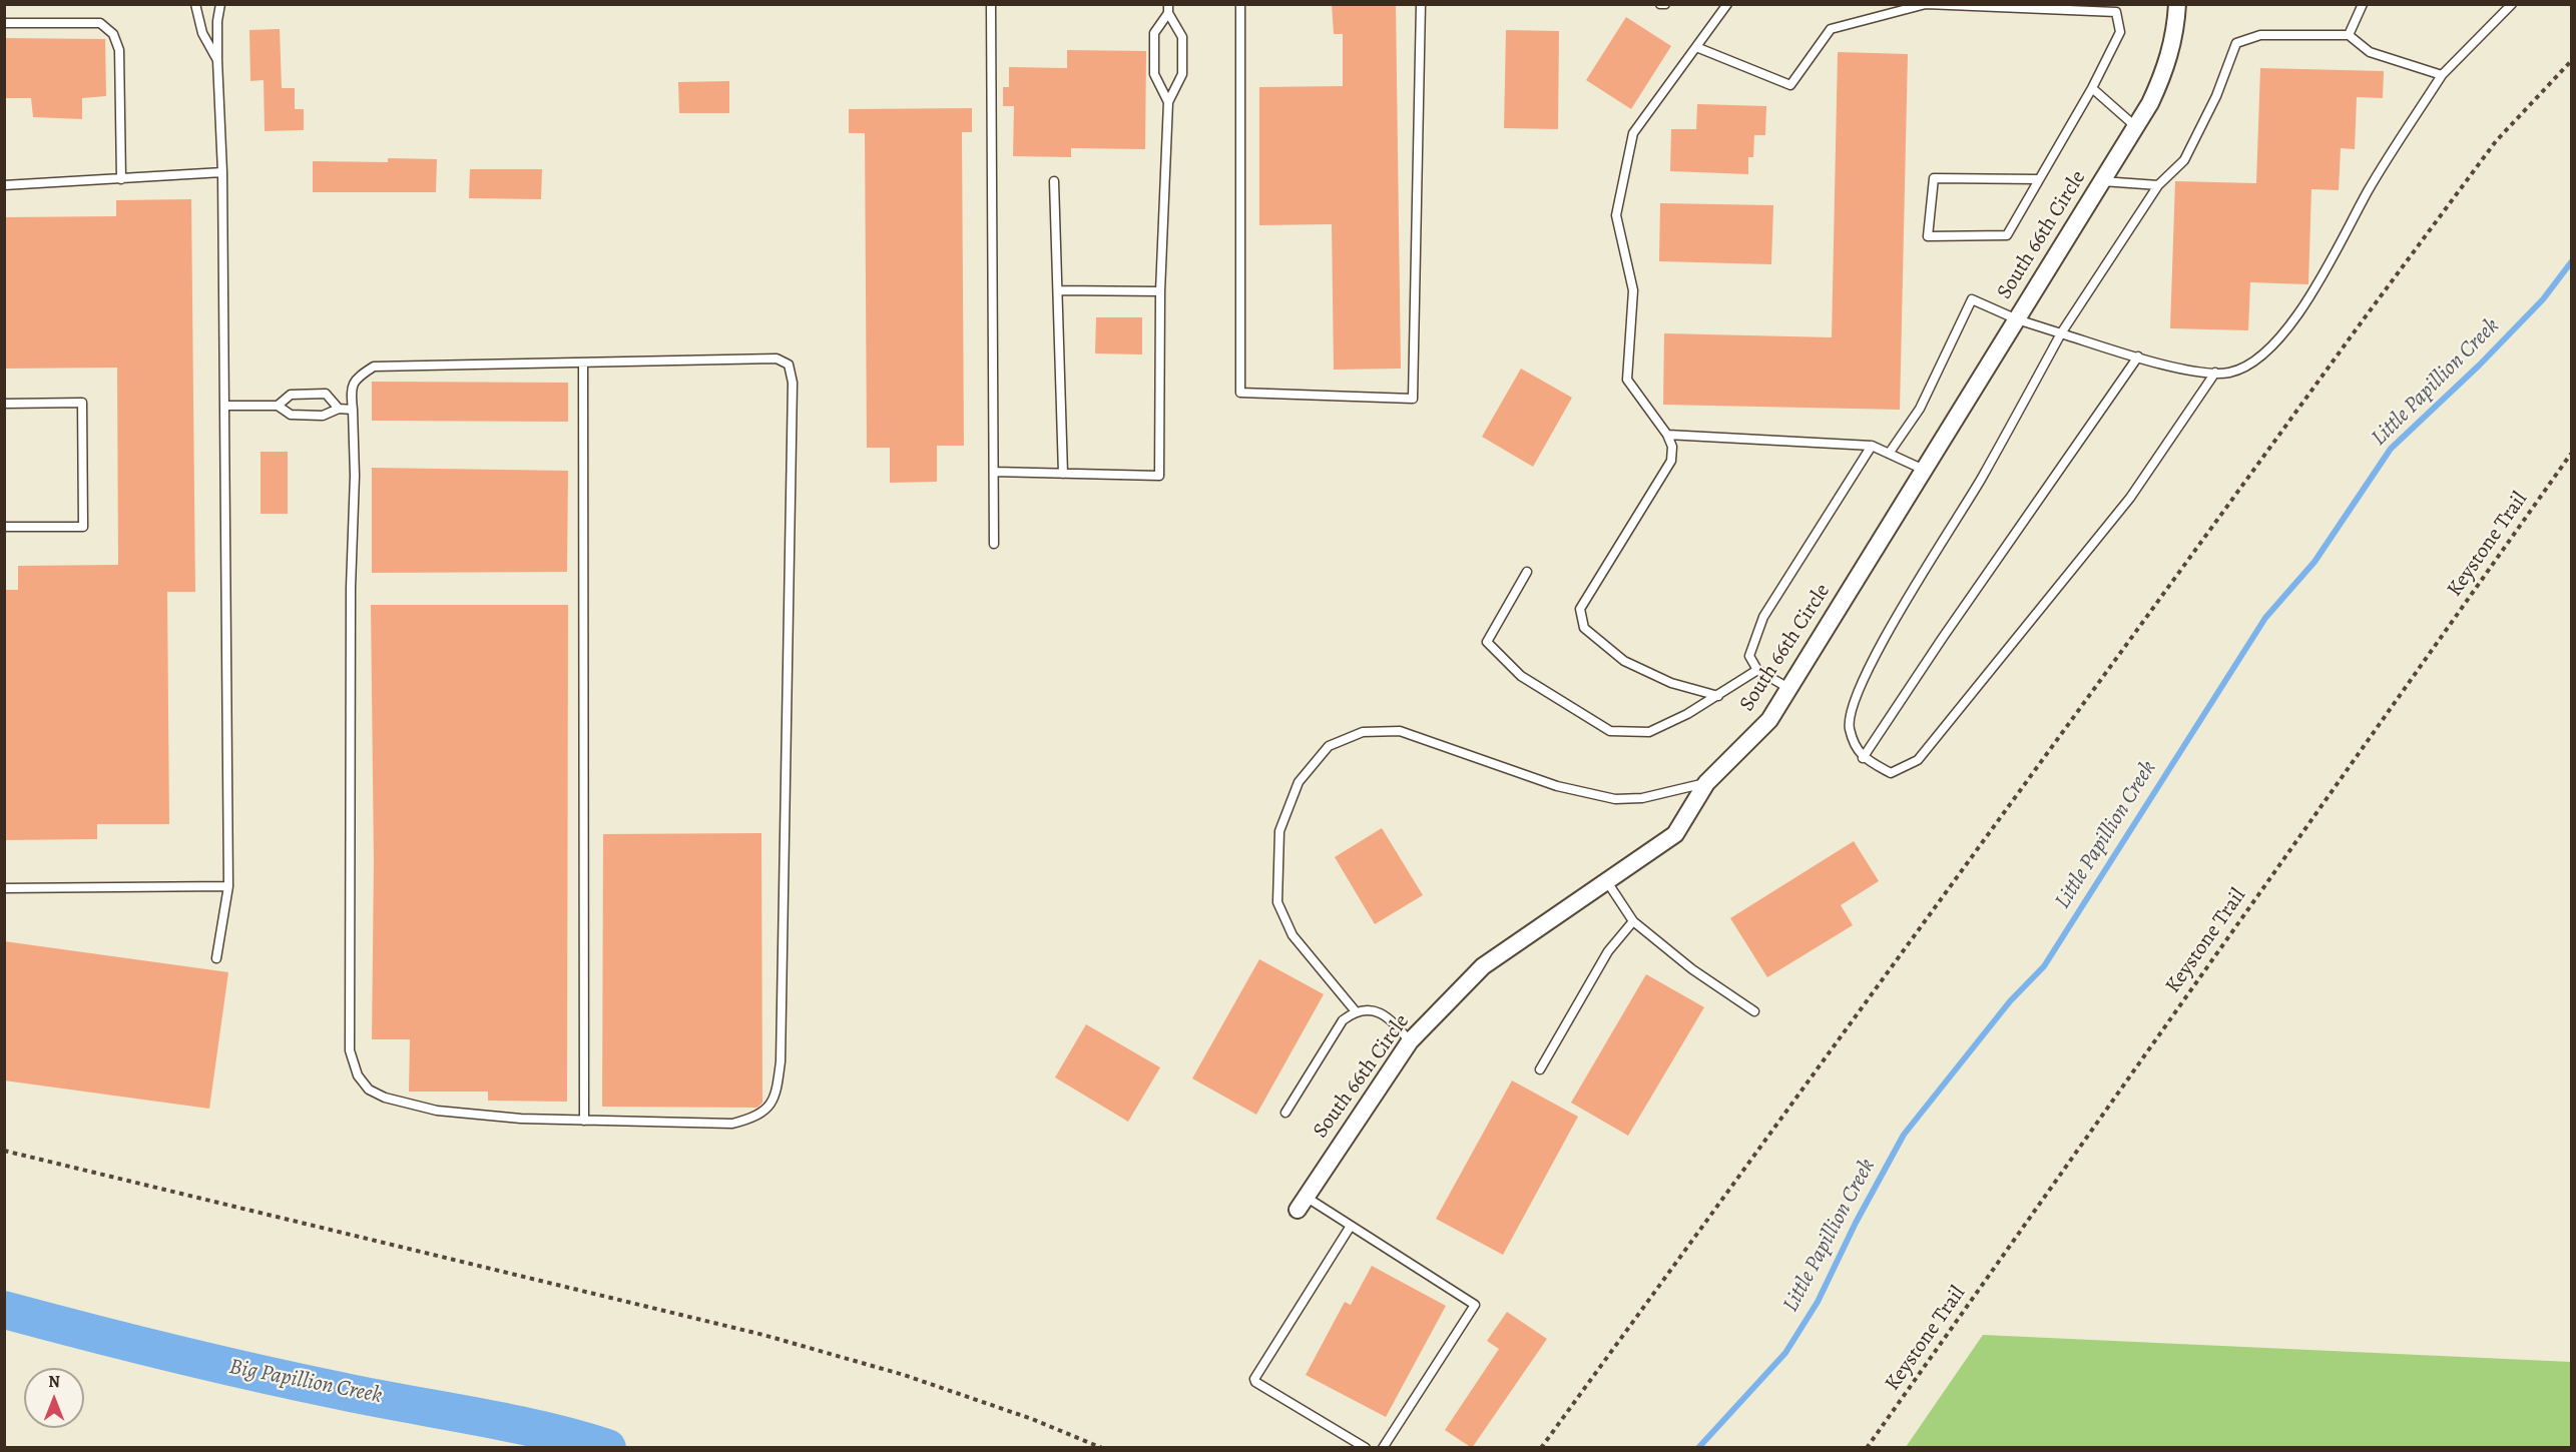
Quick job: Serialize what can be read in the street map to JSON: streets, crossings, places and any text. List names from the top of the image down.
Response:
{
  "streets": {
    "street": ["South 66th Circle"],
    "path": ["Keystone Trail"]
  },
  "water": ["Little Papillion Creek", "Big Papillion Creek"],
  "north": "top"
}
